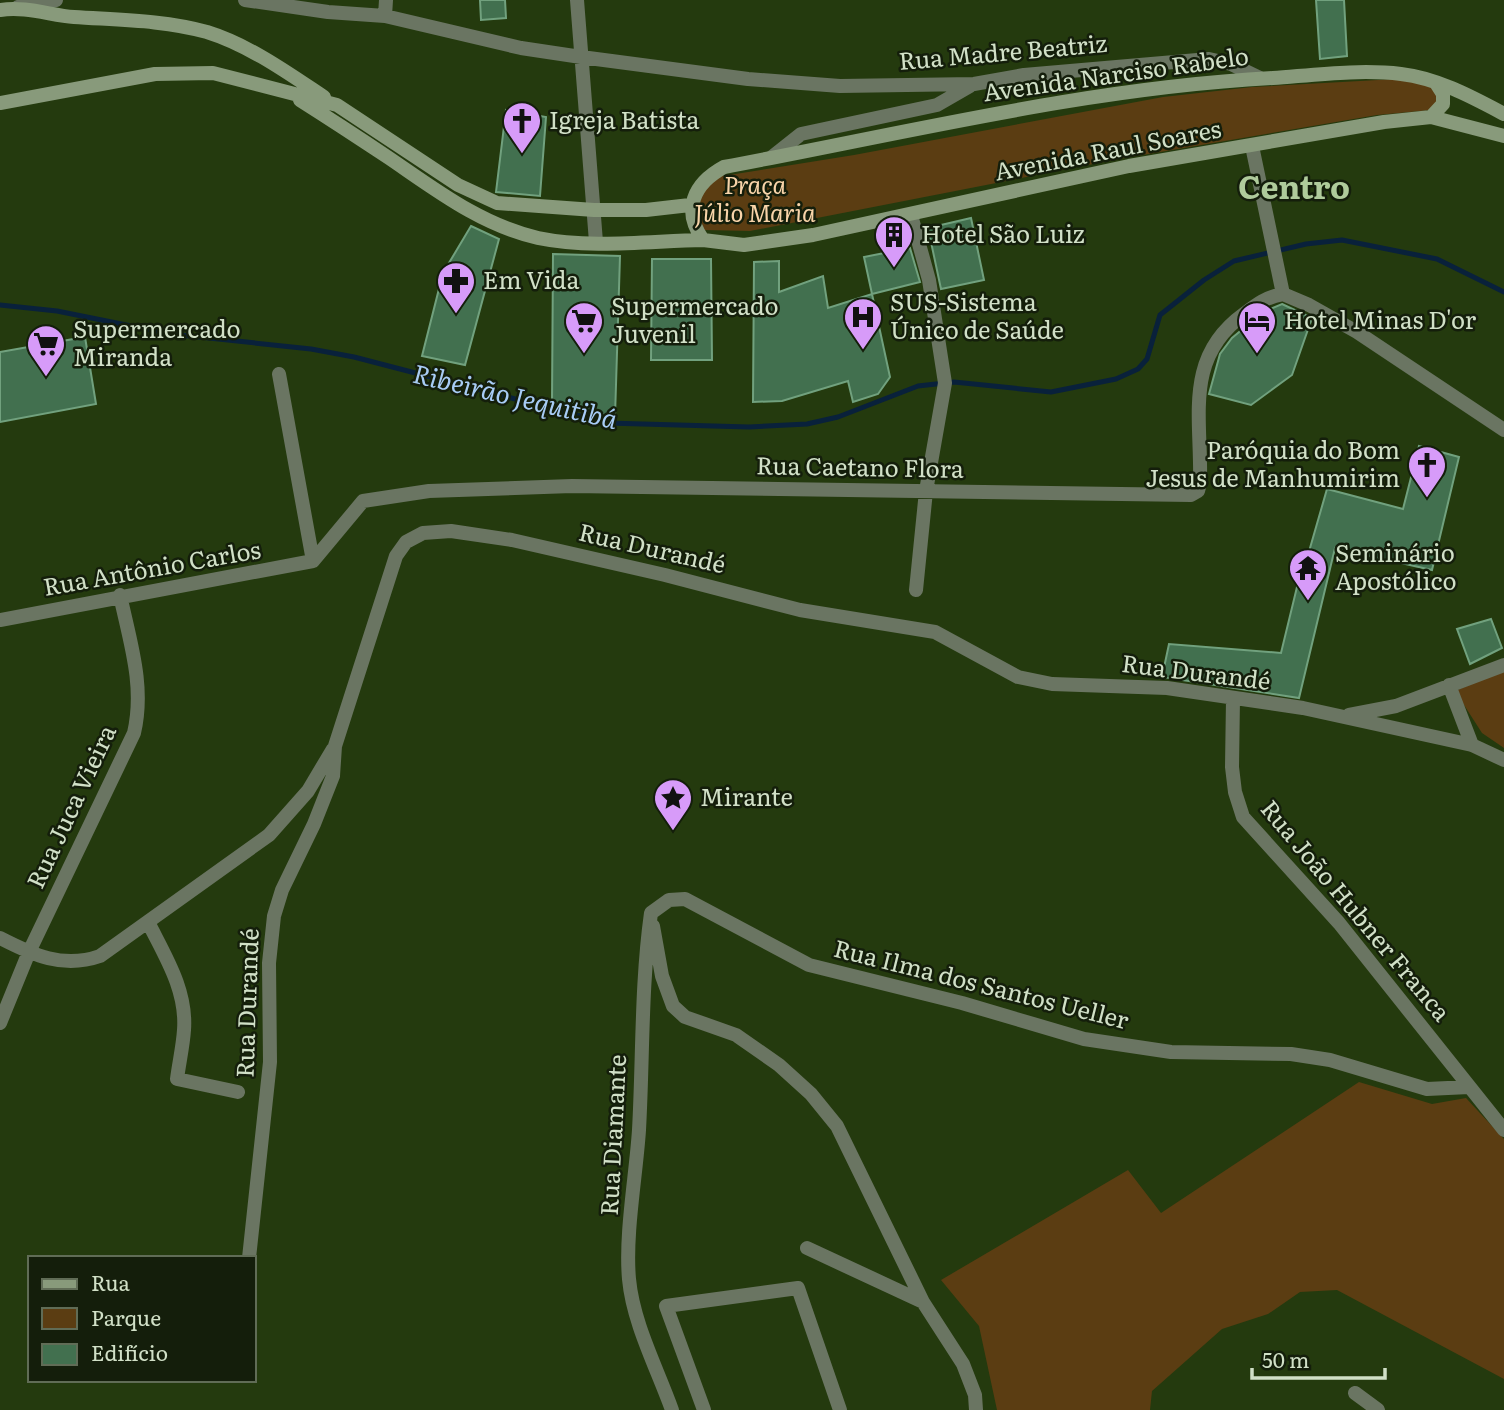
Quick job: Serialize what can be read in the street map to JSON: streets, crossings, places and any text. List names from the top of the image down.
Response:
{
  "streets": {
    "street": [
      "Rua Madre Beatriz",
      "Avenida Narciso Rabelo",
      "Avenida Raul Soares",
      "Rua Caetano Flora",
      "Rua Durandé",
      "Rua Antônio Carlos",
      "Rua Juca Vieira",
      "Rua João Hubner Franca",
      "Rua Ilma dos Santos Ueller",
      "Rua Diamante"
    ]
  },
  "crossings": [
    ["Rua Madre Beatriz", "Avenida Narciso Rabelo"],
    ["Rua Caetano Flora", "Rua Antônio Carlos"],
    ["Rua Durandé", "Rua João Hubner Franca"],
    ["Rua Antônio Carlos", "Rua Juca Vieira"],
    ["Rua João Hubner Franca", "Rua Ilma dos Santos Ueller"],
    ["Rua Ilma dos Santos Ueller", "Rua Diamante"]
  ],
  "districts": ["Centro"],
  "water": ["Ribeirão Jequitibá"],
  "parks": ["Praça Júlio Maria"],
  "places": {
    "church": ["Igreja Batista", "Paróquia do Bom Jesus de Manhumirim"],
    "building": ["Hotel São Luiz"],
    "pharmacy": ["Em Vida"],
    "hospital": ["SUS-Sistema Único de Saúde"],
    "supermarket": ["Supermercado Juvenil", "Supermercado Miranda"],
    "hotel": ["Hotel Minas D'or"],
    "temple": ["Seminário Apostólico"],
    "place": ["Mirante"]
  },
  "legend": ["Rua", "Parque", "Edifício"],
  "scale_bar": "50 m"
}
